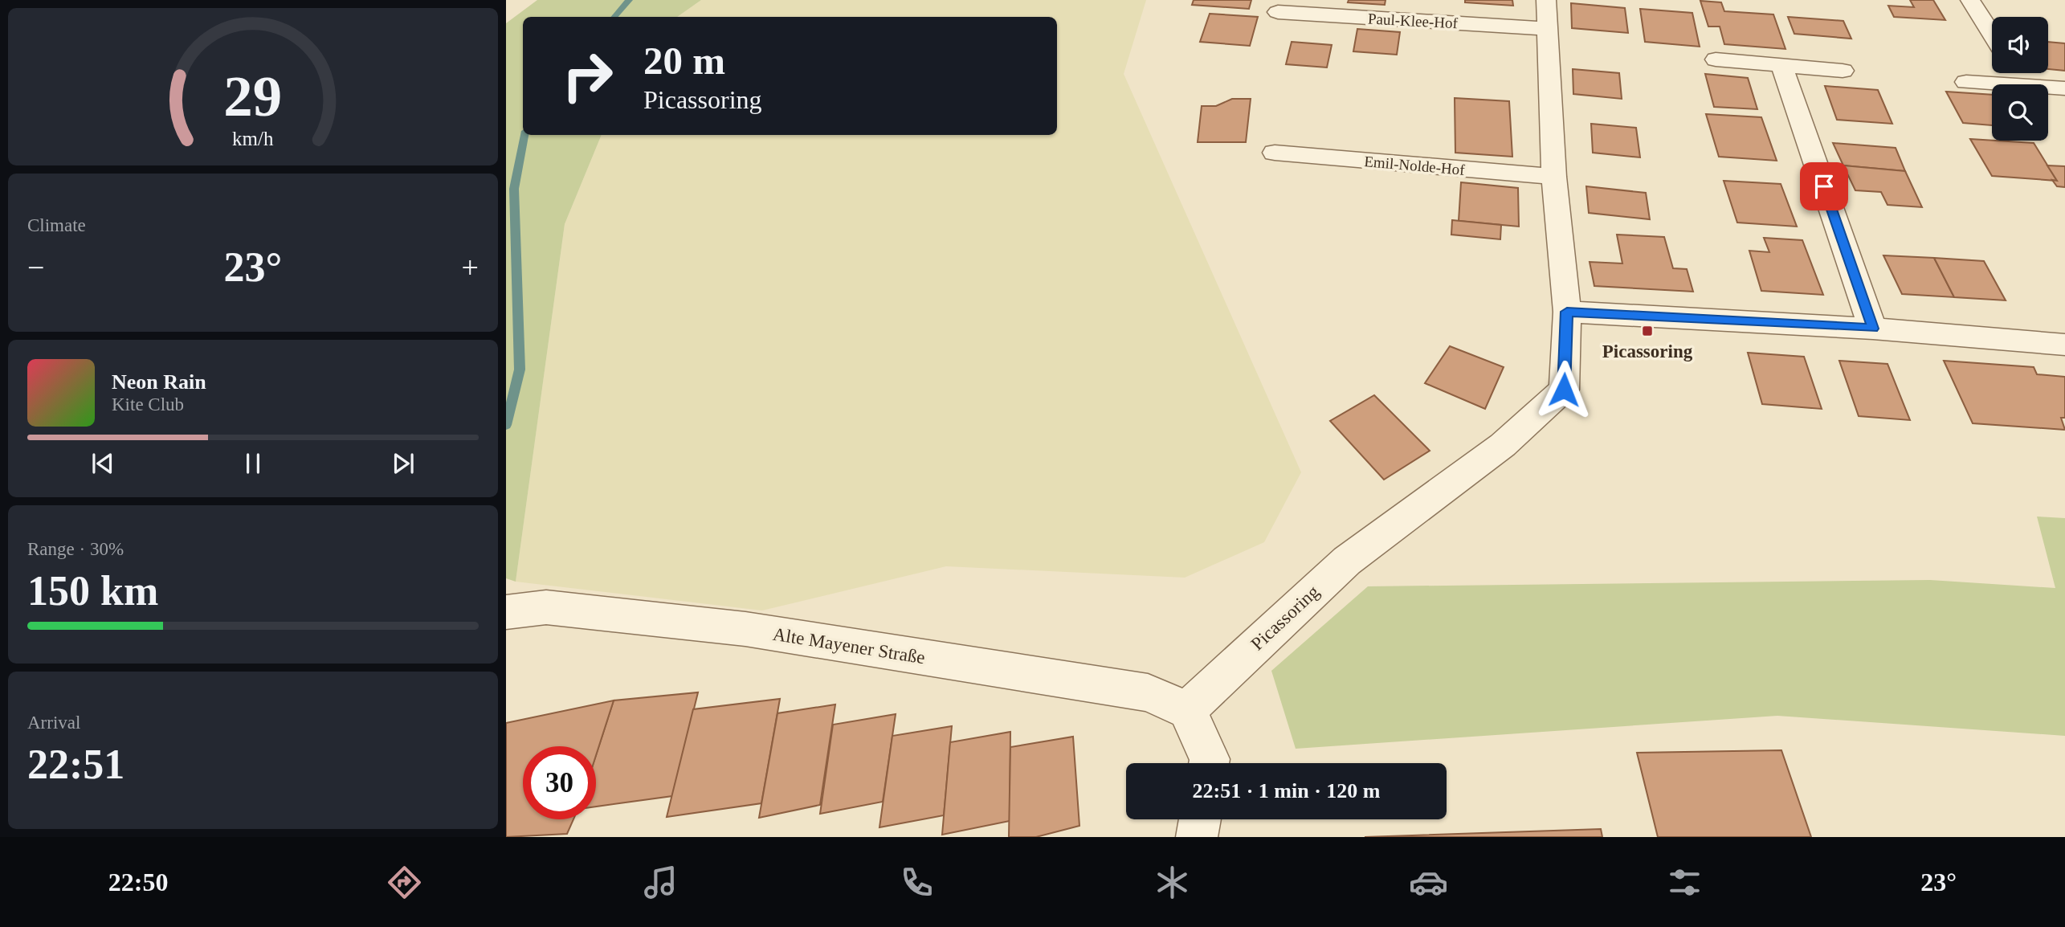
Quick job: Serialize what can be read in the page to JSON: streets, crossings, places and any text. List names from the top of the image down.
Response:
{
  "streets": {
    "street": [
      "Paul-Klee-Hof",
      "Emil-Nolde-Hof",
      "Picassoring",
      "Alte Mayener Straße"
    ]
  },
  "crossings": [
    ["Paul-Klee-Hof", "Picassoring"],
    ["Emil-Nolde-Hof", "Picassoring"],
    ["Picassoring", "Alte Mayener Straße"]
  ],
  "places": {
    "transit": ["Picassoring"]
  },
  "page": {
    "turn": ["20 m", "Picassoring"],
    "tile": [
      "Climate",
      ["Range · 30%", "150 km"],
      ["Arrival", "22:51"]
    ],
    "heat": ["−", "23°", "+"],
    "song": ["Neon Rain", "Kite Club"],
    "limit": "30",
    "trip": "22:51 · 1 min · 120 m",
    "tabs": ["22:50", "23°"],
    "gauge": ["29", "km/h"]
  }
}
